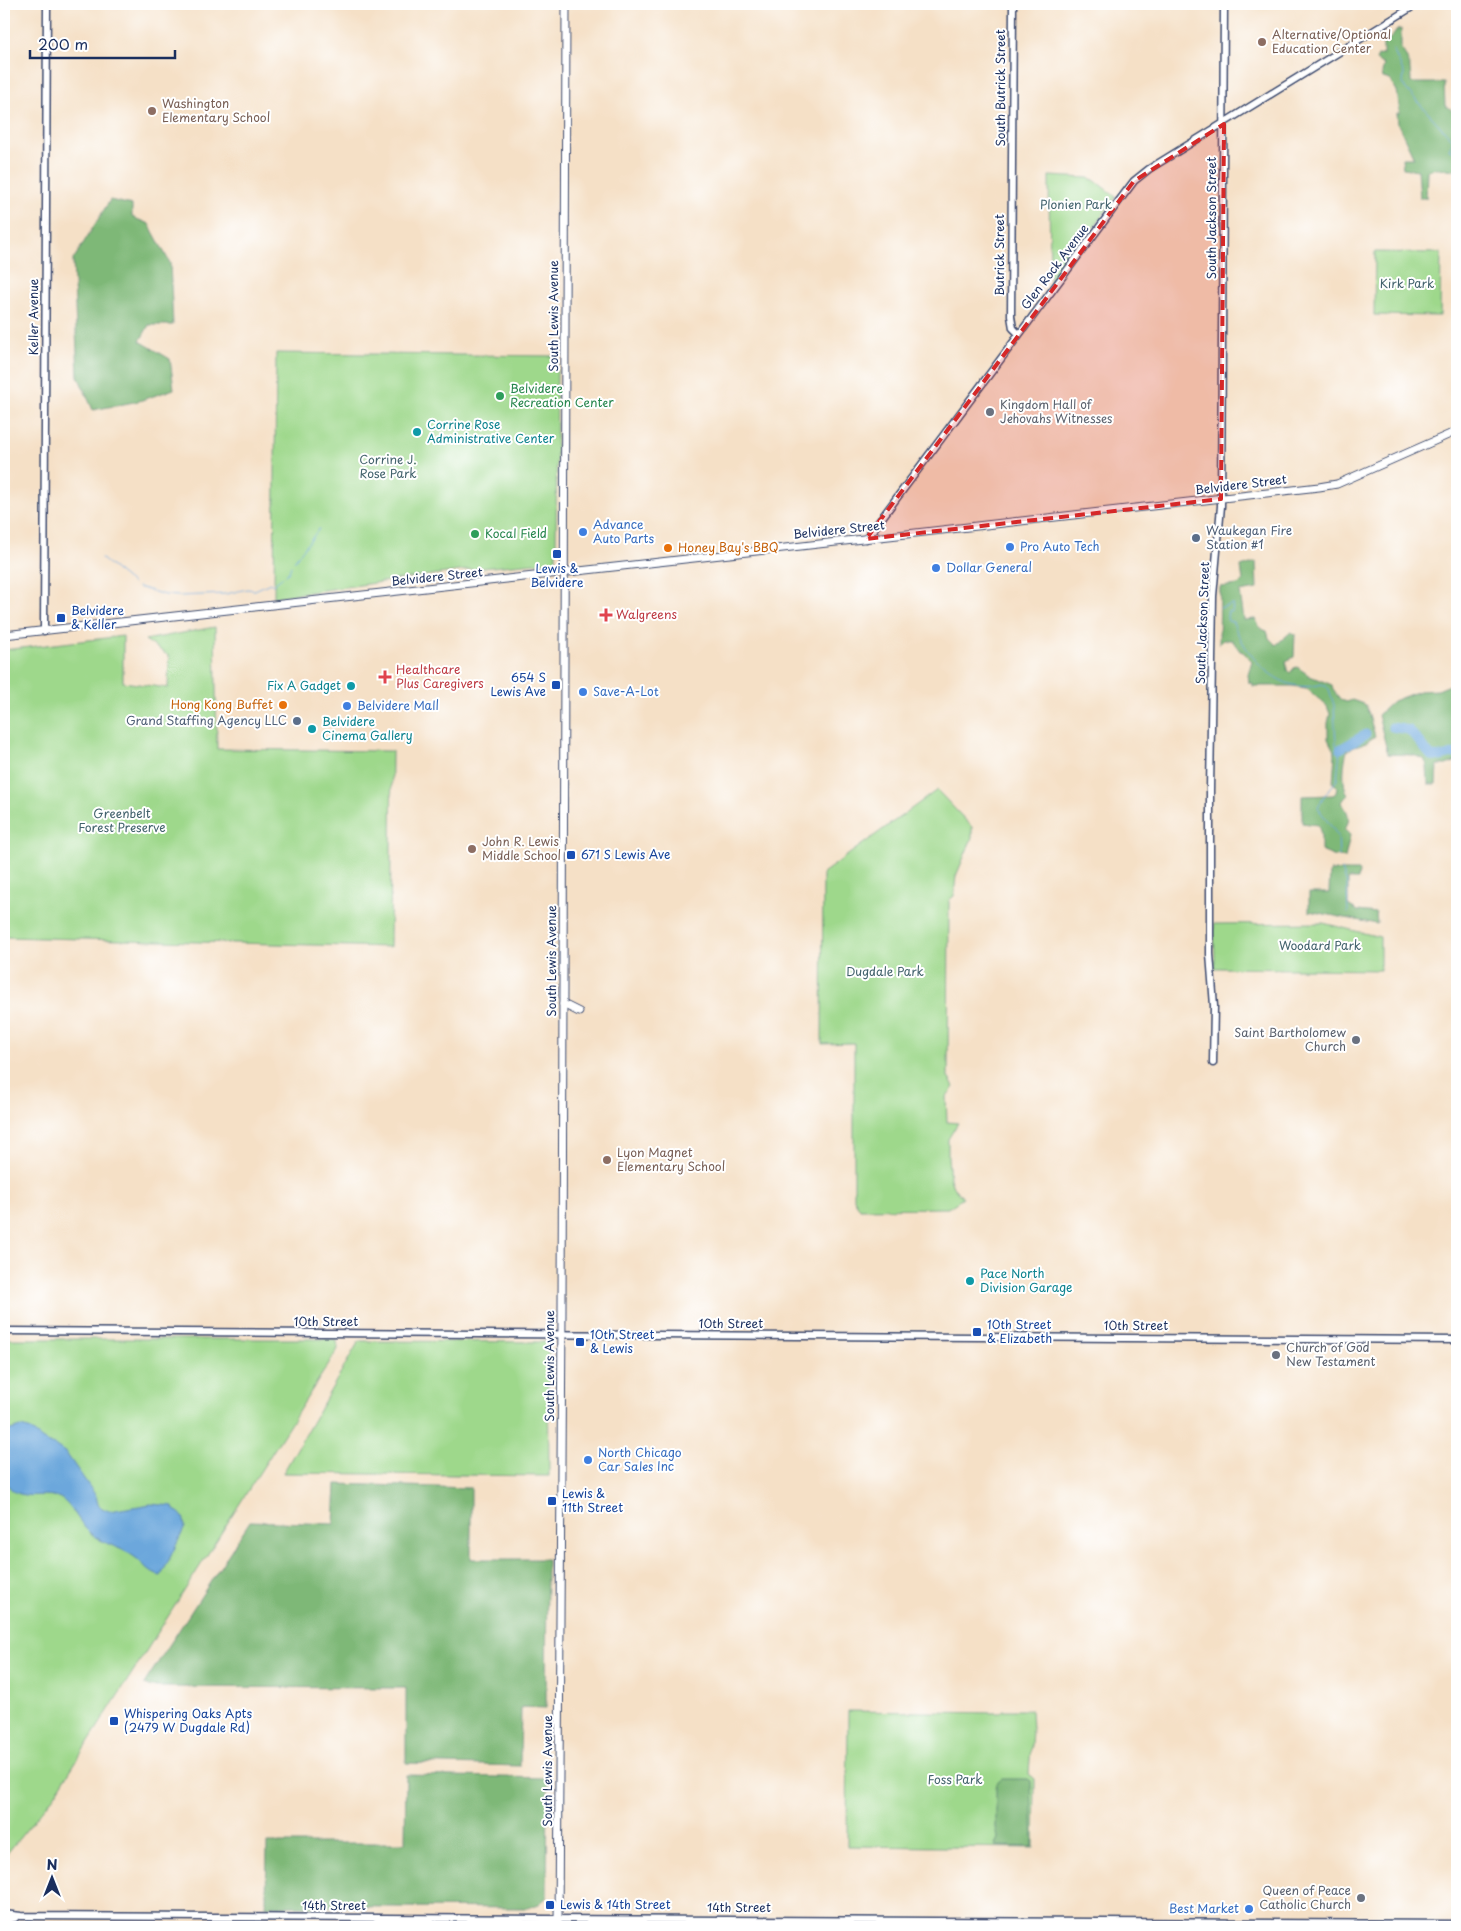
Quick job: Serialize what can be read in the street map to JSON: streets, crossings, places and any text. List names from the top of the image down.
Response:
{
  "streets": {
    "main road": ["South Lewis Avenue", "Belvidere Street"],
    "street": [
      "South Butrick Street",
      "South Jackson Street",
      "Butrick Street",
      "Glen Rock Avenue",
      "Keller Avenue",
      "10th Street",
      "14th Street"
    ]
  },
  "crossings": [
    ["South Butrick Street", "Butrick Street"],
    ["South Jackson Street", "Glen Rock Avenue"],
    ["South Jackson Street", "Belvidere Street"],
    ["Butrick Street", "Glen Rock Avenue"],
    ["Glen Rock Avenue", "Belvidere Street"],
    ["South Lewis Avenue", "Belvidere Street"],
    ["South Lewis Avenue", "10th Street"],
    ["South Lewis Avenue", "14th Street"],
    ["Keller Avenue", "Belvidere Street"]
  ],
  "parks": [
    "Plonien Park",
    "Kirk Park",
    "Corrine J. Rose Park",
    "Greenbelt Forest Preserve",
    "Woodard Park",
    "Dugdale Park",
    "Foss Park"
  ],
  "places": {
    "other": [
      "Alternative/Optional Education Center",
      "Washington Elementary School",
      "Belvidere Recreation Center",
      "Kingdom Hall of Jehovahs Witnesses",
      "Corrine Rose Administrative Center",
      "Advance Auto Parts",
      "Kocal Field",
      "Waukegan Fire Station #1",
      "Pro Auto Tech",
      "Honey Bay's BBQ",
      "Dollar General",
      "Fix A Gadget",
      "Save-A-Lot",
      "Hong Kong Buffet",
      "Belvidere Mall",
      "Grand Staffing Agency LLC",
      "Belvidere Cinema Gallery",
      "John R. Lewis Middle School",
      "Saint Bartholomew Church",
      "Lyon Magnet Elementary School",
      "Pace North Division Garage",
      "Church of God New Testament",
      "North Chicago Car Sales Inc",
      "Queen of Peace Catholic Church",
      "Best Market"
    ],
    "transit": [
      "Lewis & Belvidere",
      "Belvidere & Keller",
      "654 S Lewis Ave",
      "671 S Lewis Ave",
      "10th Street & Elizabeth",
      "10th Street & Lewis",
      "Lewis & 11th Street",
      "Whispering Oaks Apts (2479 W Dugdale Rd)",
      "Lewis & 14th Street"
    ],
    "health": ["Walgreens", "Healthcare Plus Caregivers"]
  },
  "scale_bar": "200 m",
  "north": "top"
}
